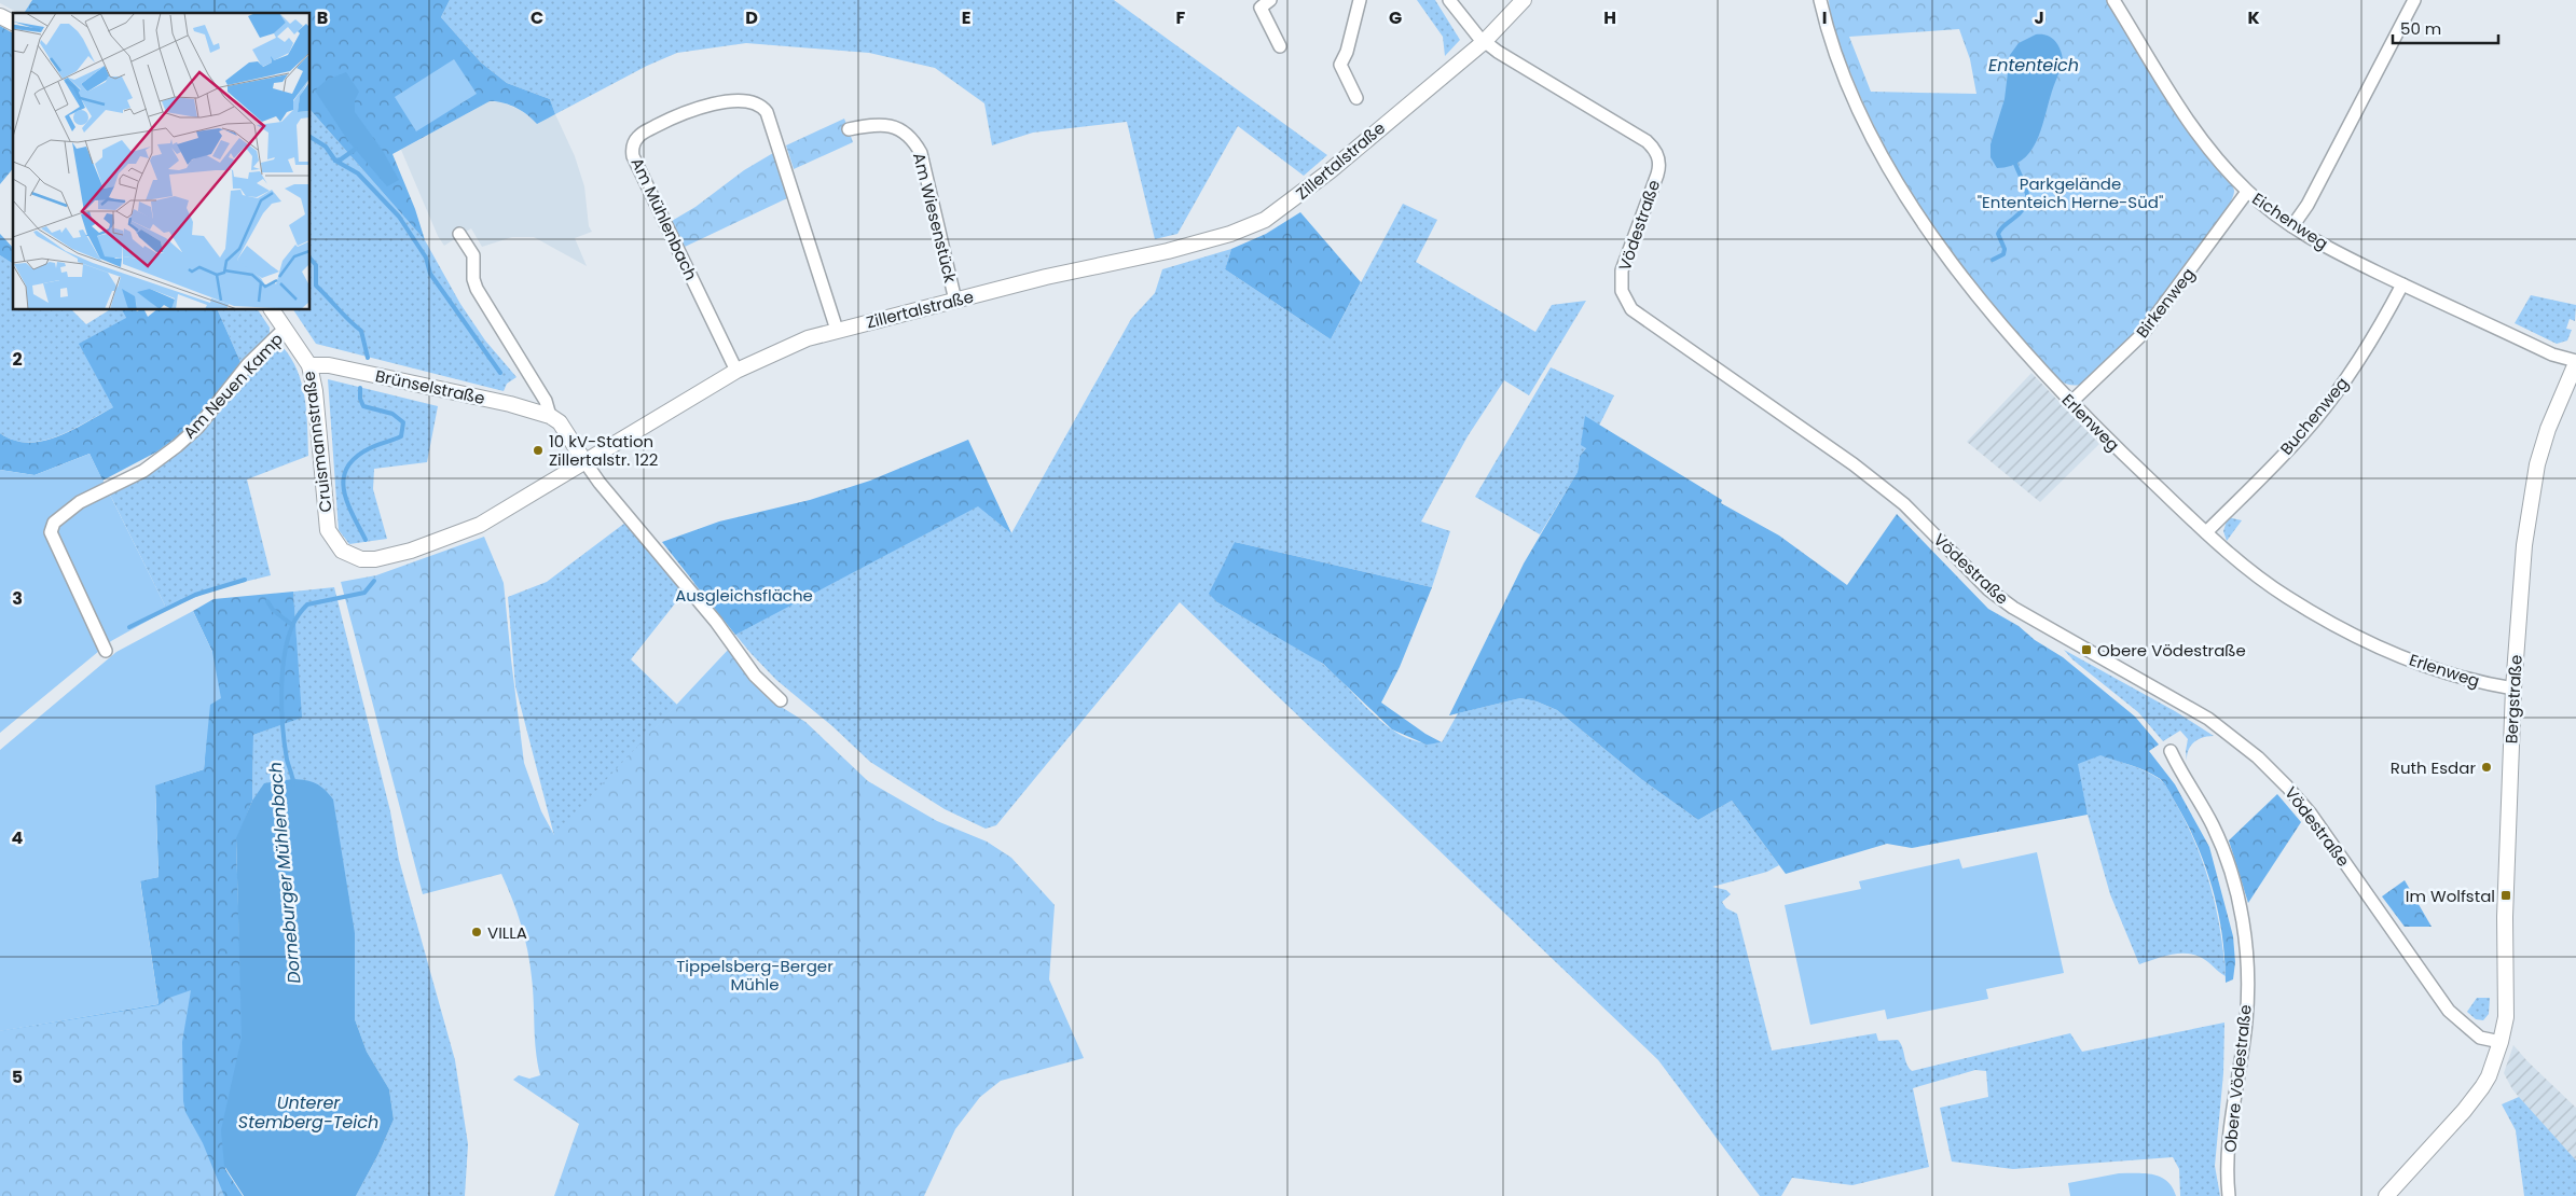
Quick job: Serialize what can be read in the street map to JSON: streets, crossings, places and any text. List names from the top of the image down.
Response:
{
  "streets": {
    "street": [
      "Zillertalstraße",
      "Am Wiesenstück",
      "Am Mühlenbach",
      "Eichenweg",
      "Vödestraße",
      "Birkenweg",
      "Am Neuen Kamp",
      "Brünselstraße",
      "Buchenweg",
      "Erlenweg",
      "Cruismannstraße",
      "Bergstraße",
      "Obere Vödestraße"
    ]
  },
  "crossings": [
    ["Zillertalstraße", "Am Wiesenstück"],
    ["Zillertalstraße", "Am Mühlenbach"],
    ["Zillertalstraße", "Vödestraße"],
    ["Zillertalstraße", "Cruismannstraße"],
    ["Eichenweg", "Birkenweg"],
    ["Eichenweg", "Buchenweg"],
    ["Eichenweg", "Bergstraße"],
    ["Vödestraße", "Bergstraße"],
    ["Birkenweg", "Erlenweg"],
    ["Am Neuen Kamp", "Cruismannstraße"],
    ["Brünselstraße", "Cruismannstraße"],
    ["Buchenweg", "Erlenweg"],
    ["Erlenweg", "Bergstraße"]
  ],
  "water": ["Ententeich", "Dorneburger Mühlenbach", "Unterer Stemberg-Teich"],
  "parks": ["Parkgelände \"Ententeich Herne-Süd\"", "Ausgleichsfläche", "Tippelsberg-Berger Mühle"],
  "places": {
    "other": ["10 kV-Station Zillertalstr. 122", "Ruth Esdar", "VILLA"],
    "transit": ["Obere Vödestraße", "Im Wolfstal"]
  },
  "scale_bar": "50 m",
  "grid": {
    "columns": [
      "B",
      "C",
      "D",
      "E",
      "F",
      "G",
      "H",
      "I",
      "J",
      "K"
    ],
    "rows": [
      "2",
      "3",
      "4",
      "5"
    ]
  }
}
